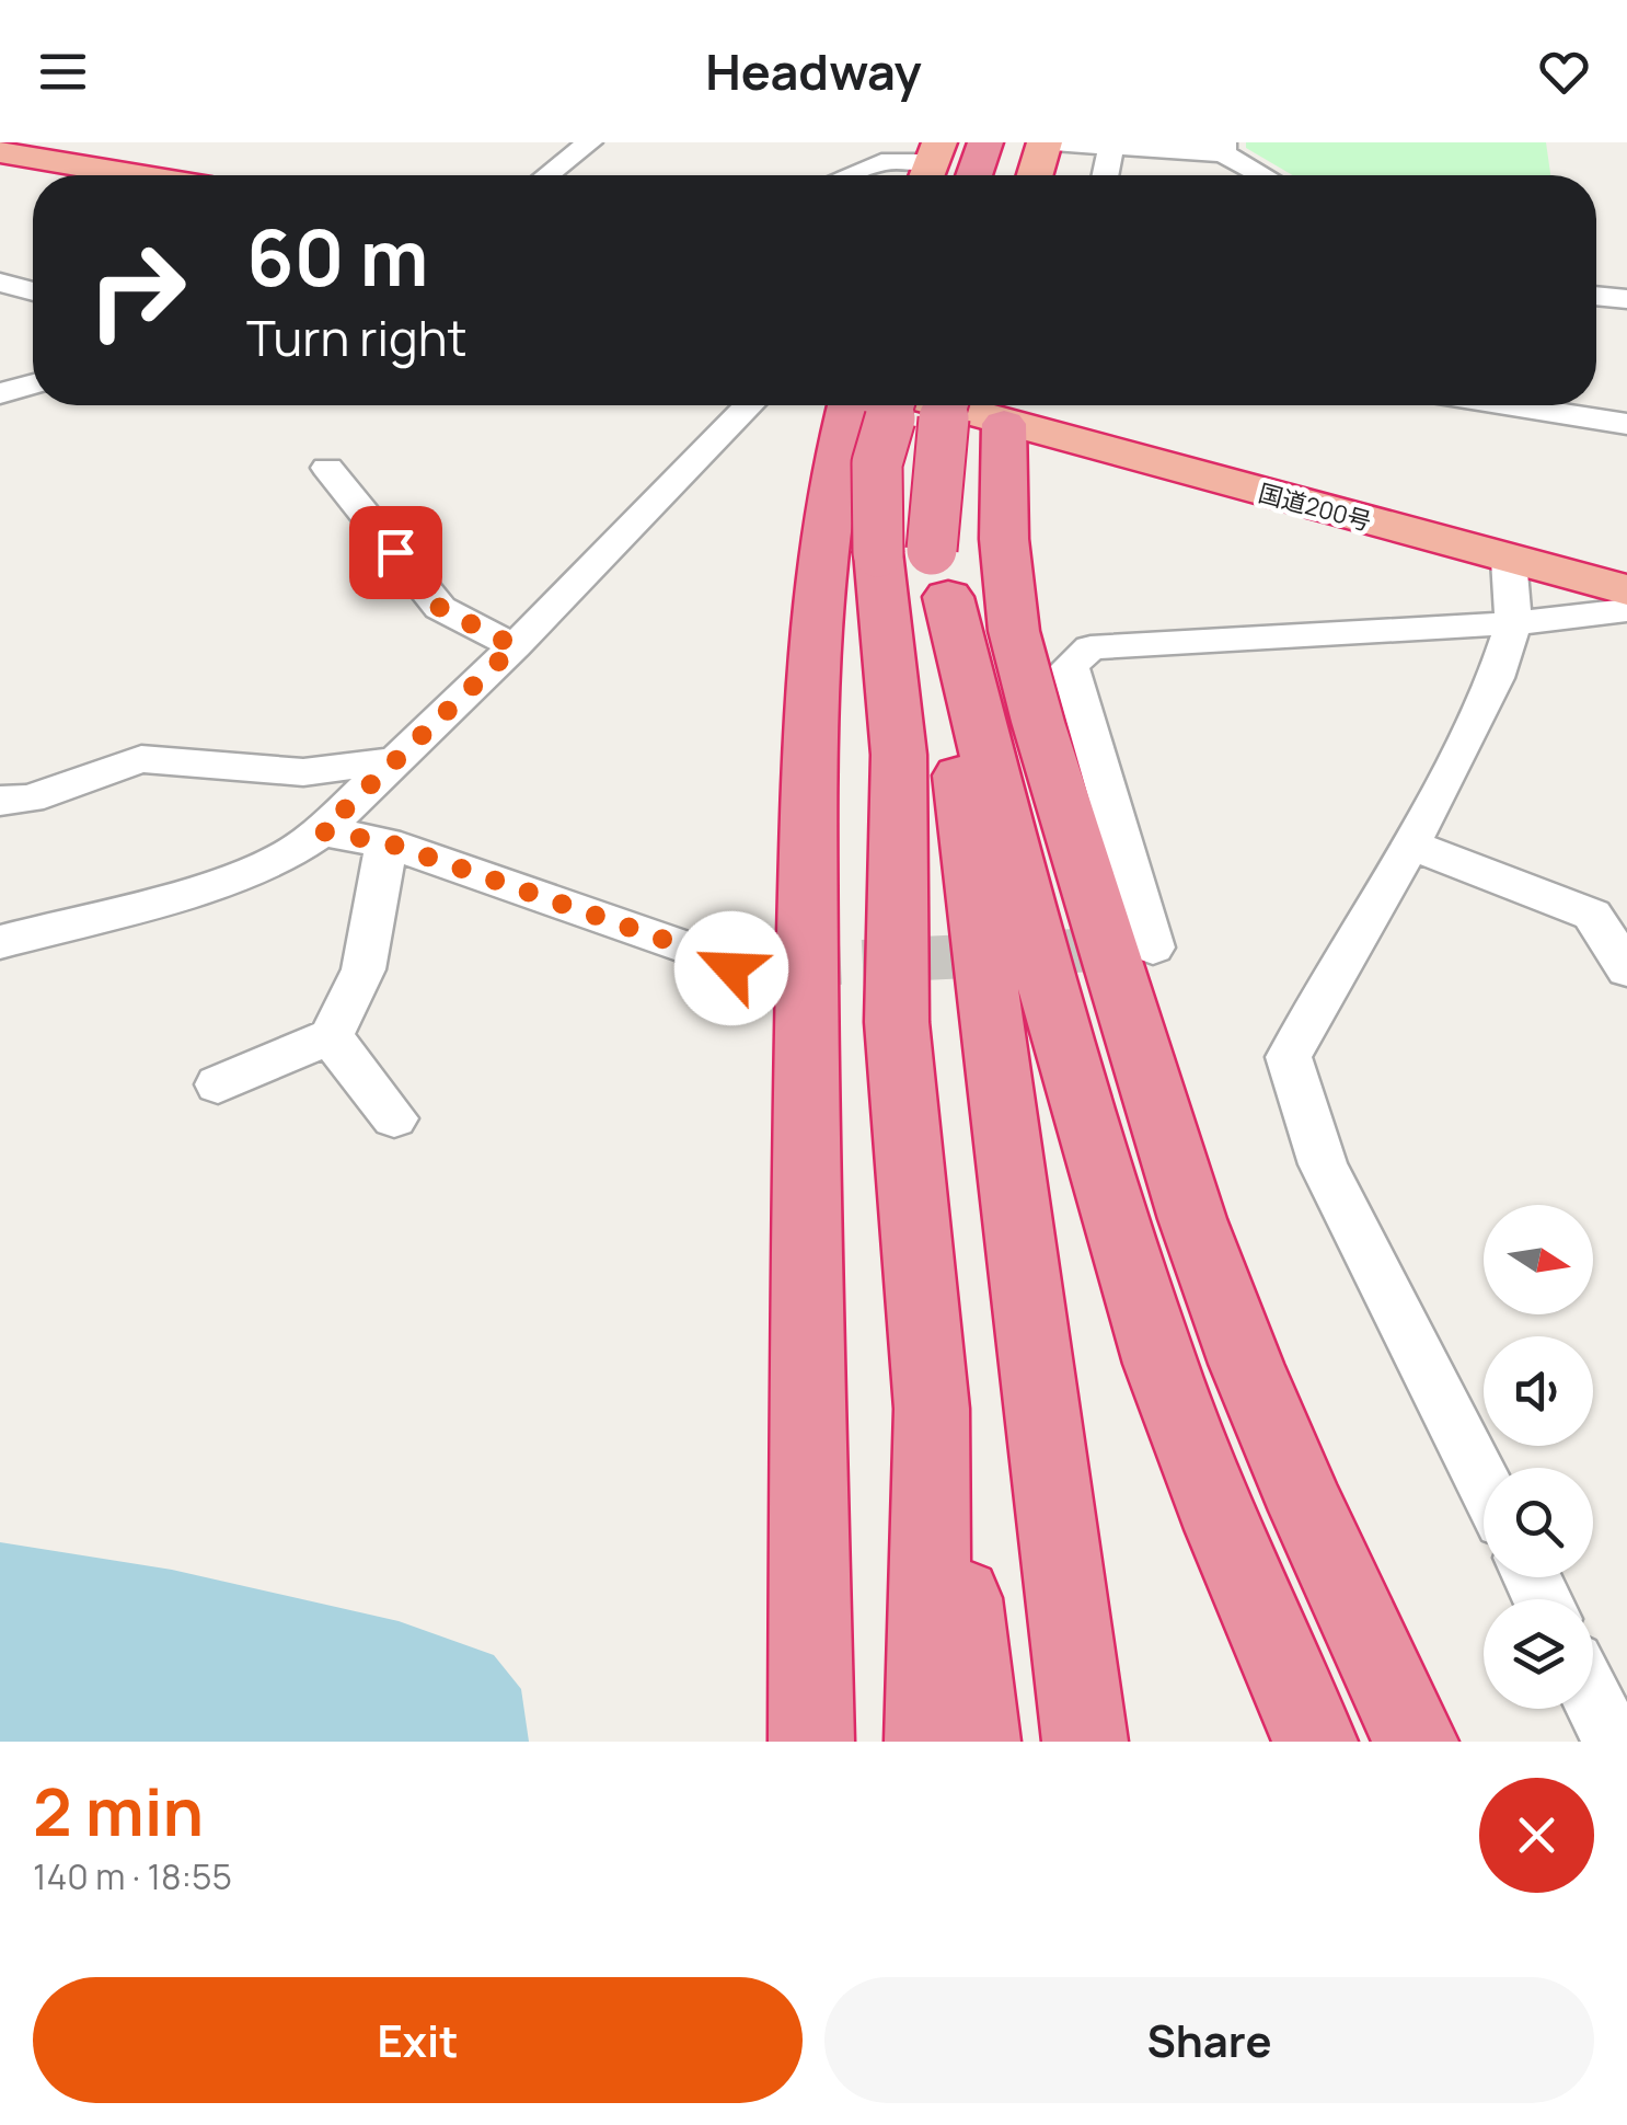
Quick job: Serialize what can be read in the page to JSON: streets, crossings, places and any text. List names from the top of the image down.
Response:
{
  "streets": {
    "highway": ["国道200号"]
  },
  "north": "right",
  "page": {
    "header": "Headway",
    "turn": ["60 m", "Turn right"],
    "heading": ["2 min", "140 m · 18:55"],
    "buttons": ["Exit", "Share"]
  }
}
